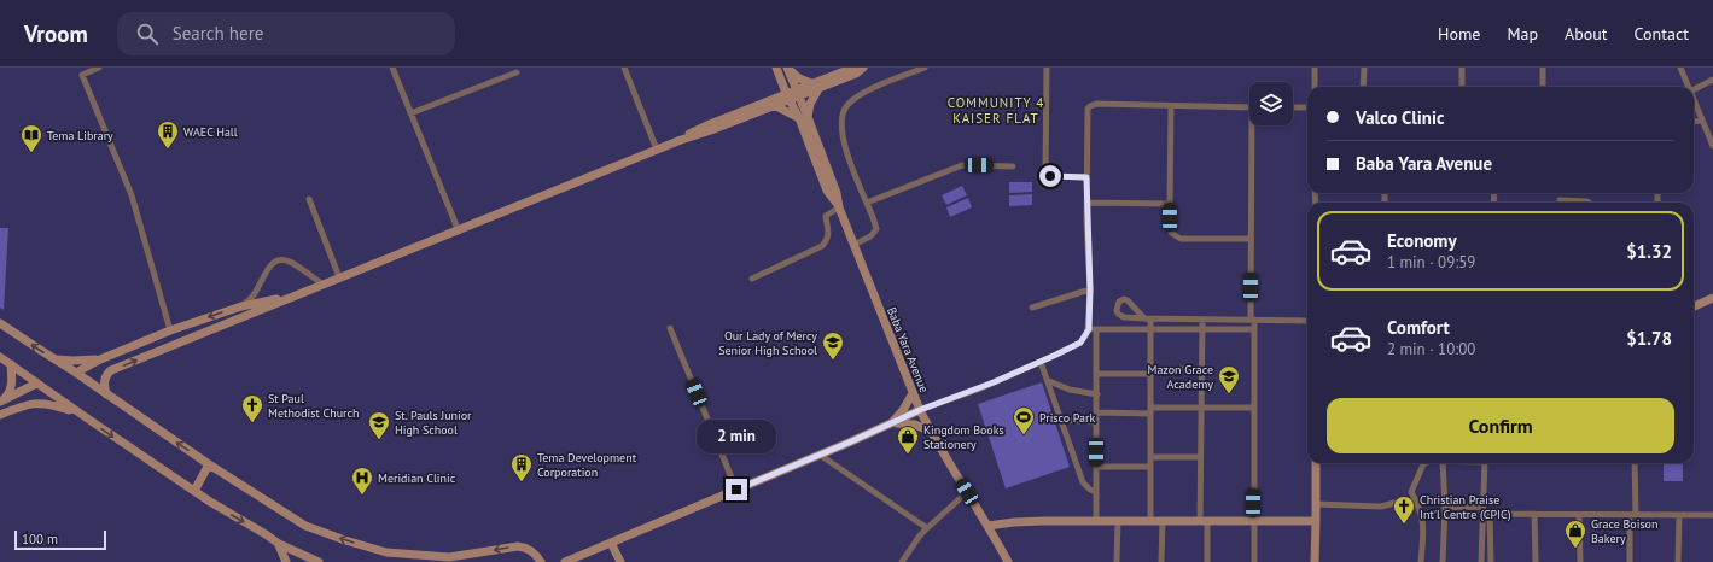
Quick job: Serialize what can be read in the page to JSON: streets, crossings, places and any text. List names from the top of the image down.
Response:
{
  "streets": {
    "main road": ["Baba Yara Avenue"]
  },
  "districts": ["COMMUNITY 4 KAISER FLAT"],
  "places": {
    "building": ["WAEC Hall", "Tema Development Corporation"],
    "library": ["Tema Library"],
    "school or university": ["Our Lady of Mercy Senior High School", "Mazon Grace Academy", "St. Pauls Junior High School"],
    "church": ["St Paul Methodist Church", "Christian Praise Int'l Centre (CPIC)"],
    "sports": ["Prisco Park"],
    "shop": ["Kingdom Books Stationery", "Grace Boison Bakery"],
    "hospital": ["Meridian Clinic"]
  },
  "scale_bar": "100 m",
  "page": {
    "header": "Vroom",
    "search": "Search here",
    "nav": [
      "Home",
      "Map",
      "About",
      "Contact"
    ],
    "banner": ["Valco Clinic", "Baba Yara Avenue"],
    "list": [
      {
        "name": "Economy",
        "note": "1 min · 09:59",
        "value": "$1.32"
      },
      {
        "name": "Comfort",
        "note": "2 min · 10:00",
        "value": "$1.78"
      }
    ],
    "buttons": "Confirm",
    "bubble": "2 min",
    "scale": "100 m"
  }
}
